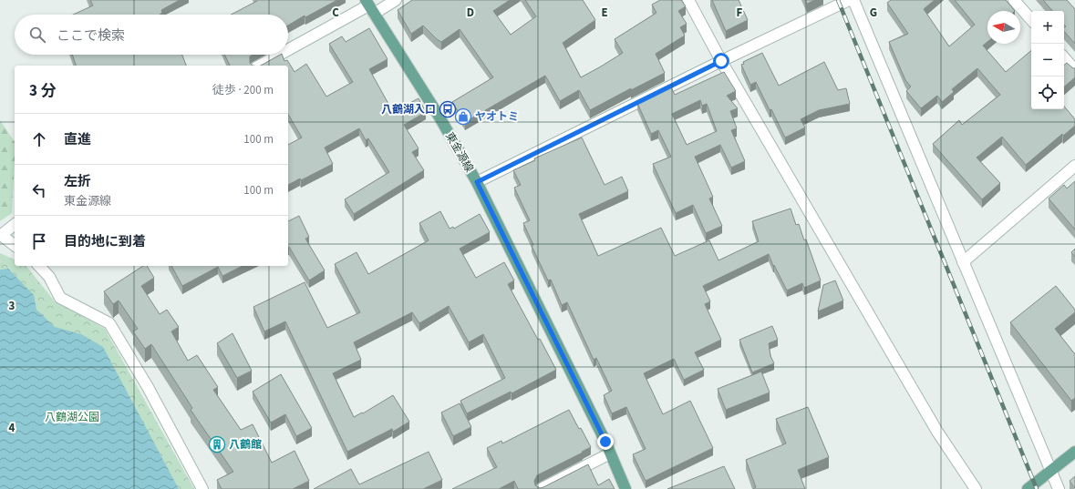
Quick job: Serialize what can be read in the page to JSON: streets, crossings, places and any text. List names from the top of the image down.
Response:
{
  "streets": {
    "main road": ["東金源線"]
  },
  "parks": ["八鶴湖公園"],
  "places": {
    "bus stop": ["八鶴湖入口"],
    "shop": ["ヤオトミ"],
    "building": ["八鶴館"]
  },
  "north": "left",
  "page": {
    "map_buttons": ["+", "−"],
    "search": "ここで検索",
    "heading": ["3 分", "徒歩 · 200 m"],
    "list": [
      ["直進", "100 m"],
      ["左折", "東金源線", "100 m"],
      "目的地に到着"
    ]
  },
  "grid": {
    "columns": [
      "C",
      "D",
      "E",
      "F",
      "G"
    ],
    "rows": ["3", "4"]
  }
}
